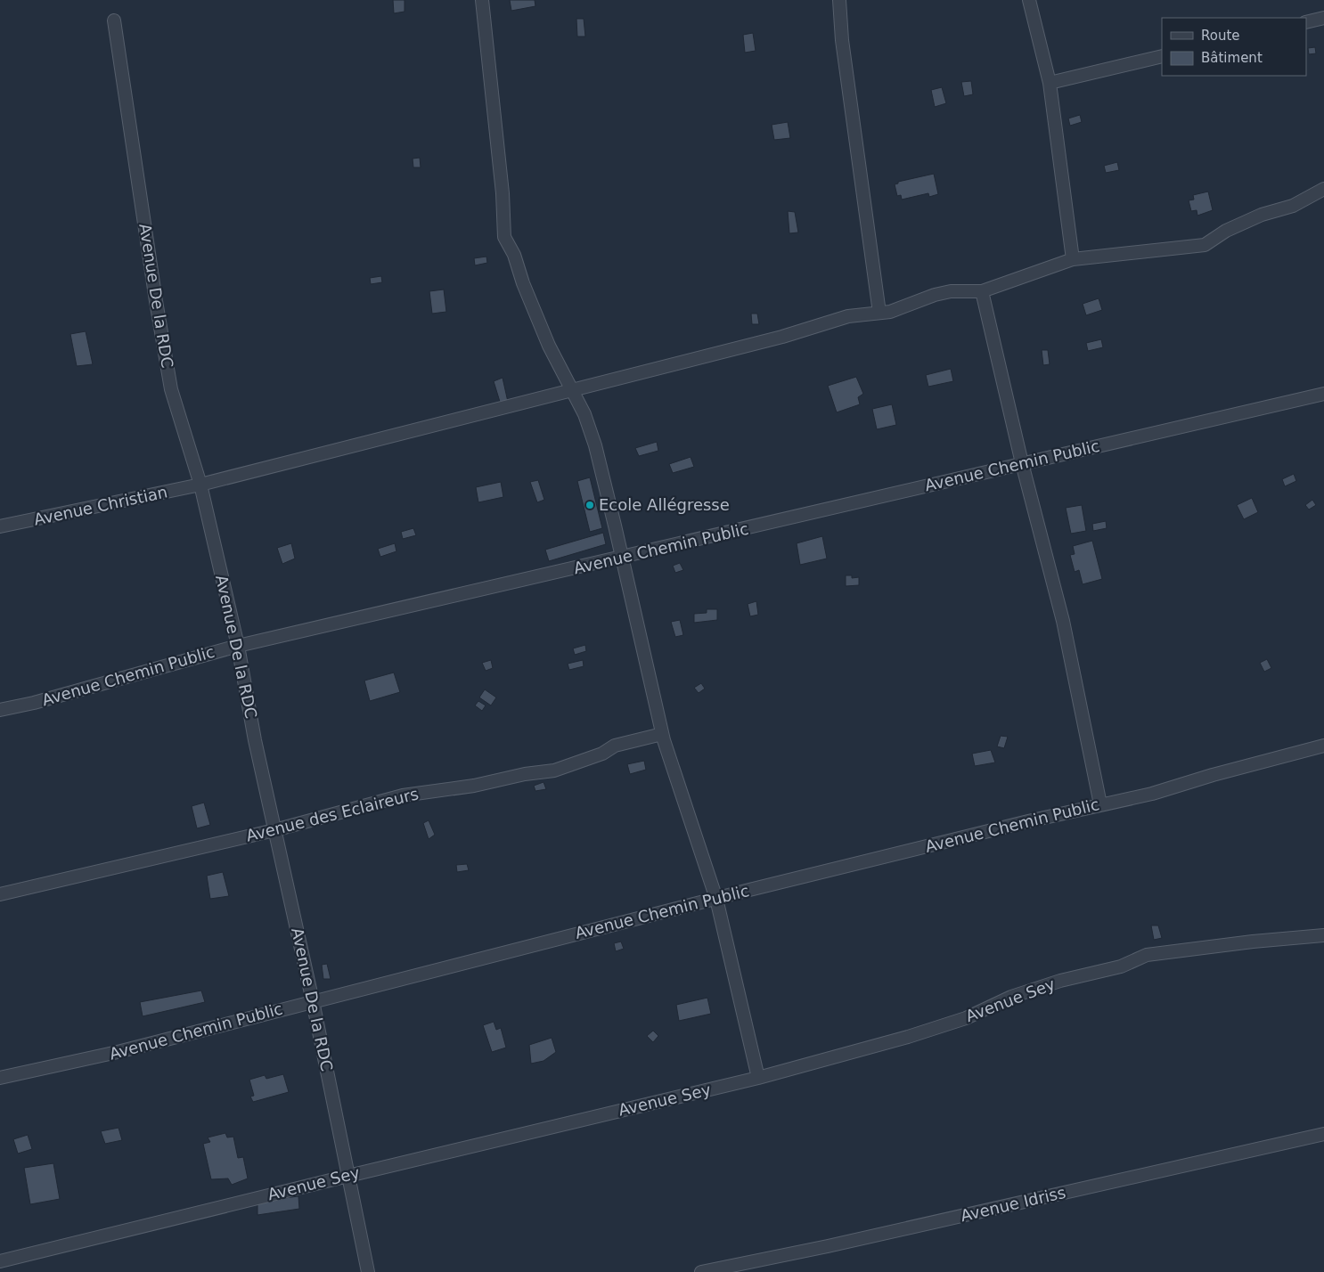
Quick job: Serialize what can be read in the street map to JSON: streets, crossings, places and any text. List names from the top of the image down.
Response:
{
  "streets": {
    "street": [
      "Avenue De la RDC",
      "Avenue Chemin Public",
      "Avenue Christian",
      "Avenue des Eclaireurs",
      "Avenue Sey",
      "Avenue Idriss"
    ]
  },
  "crossings": [
    ["Avenue De la RDC", "Avenue Chemin Public"],
    ["Avenue De la RDC", "Avenue Christian"],
    ["Avenue De la RDC", "Avenue des Eclaireurs"],
    ["Avenue De la RDC", "Avenue Sey"]
  ],
  "places": ["Ecole Allégresse"],
  "legend": ["Route", "Bâtiment"]
}
